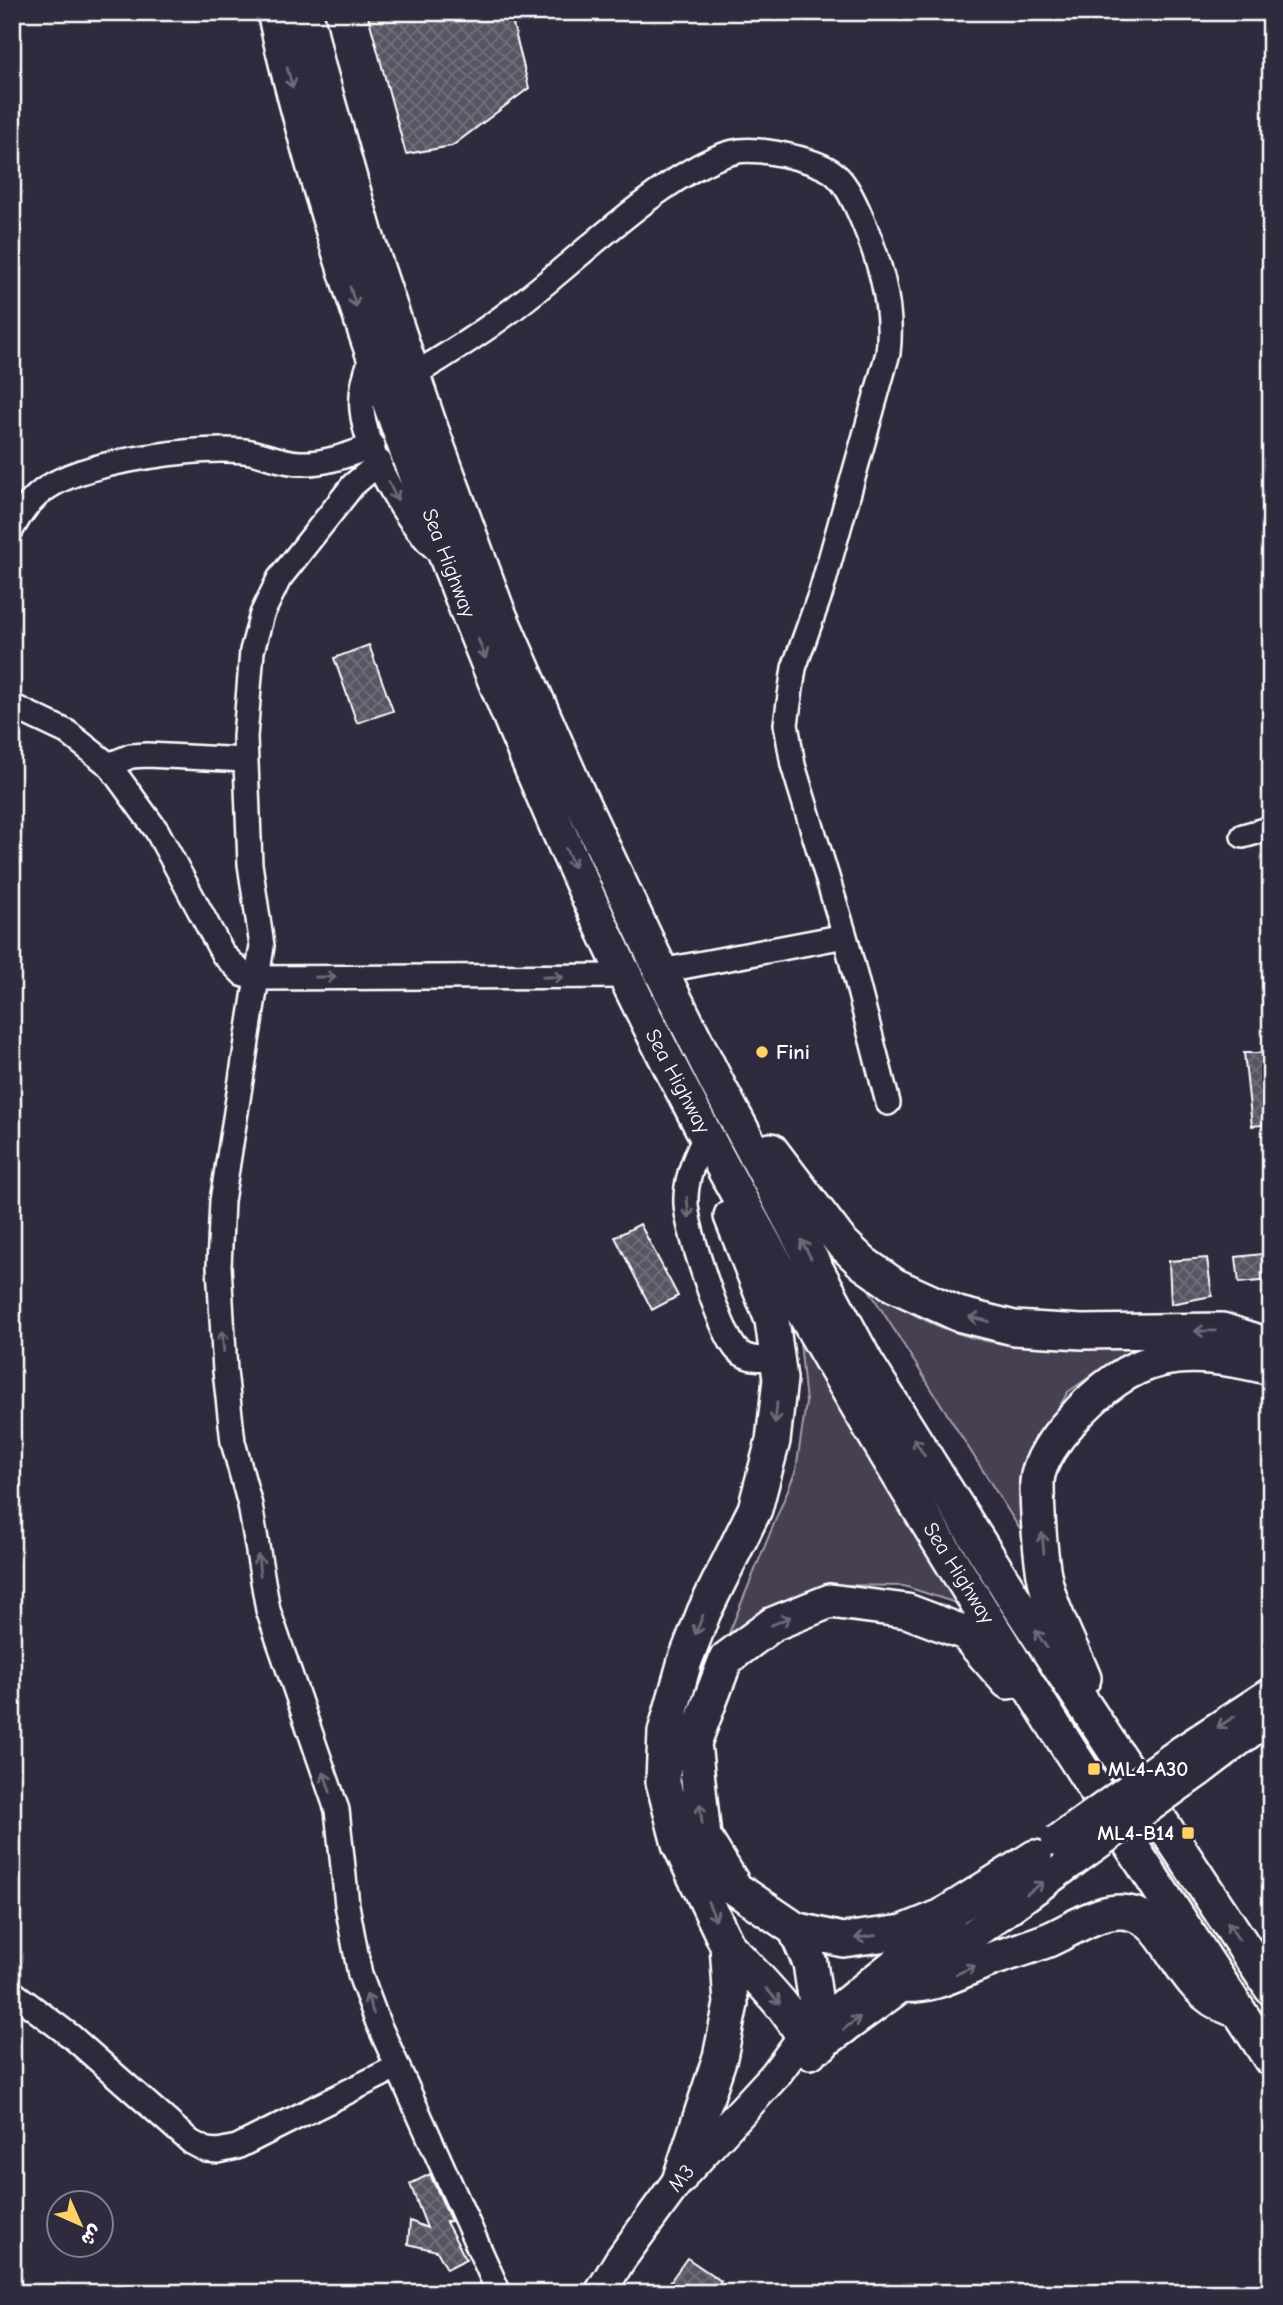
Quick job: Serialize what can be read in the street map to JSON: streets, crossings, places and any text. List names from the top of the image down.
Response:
{
  "streets": {
    "highway": ["Sea Highway"],
    "main road": ["M3"]
  },
  "places": {
    "other": ["Fini"],
    "transit": ["ML4-A30", "ML4-B14"]
  },
  "north": "bottom right"
}
